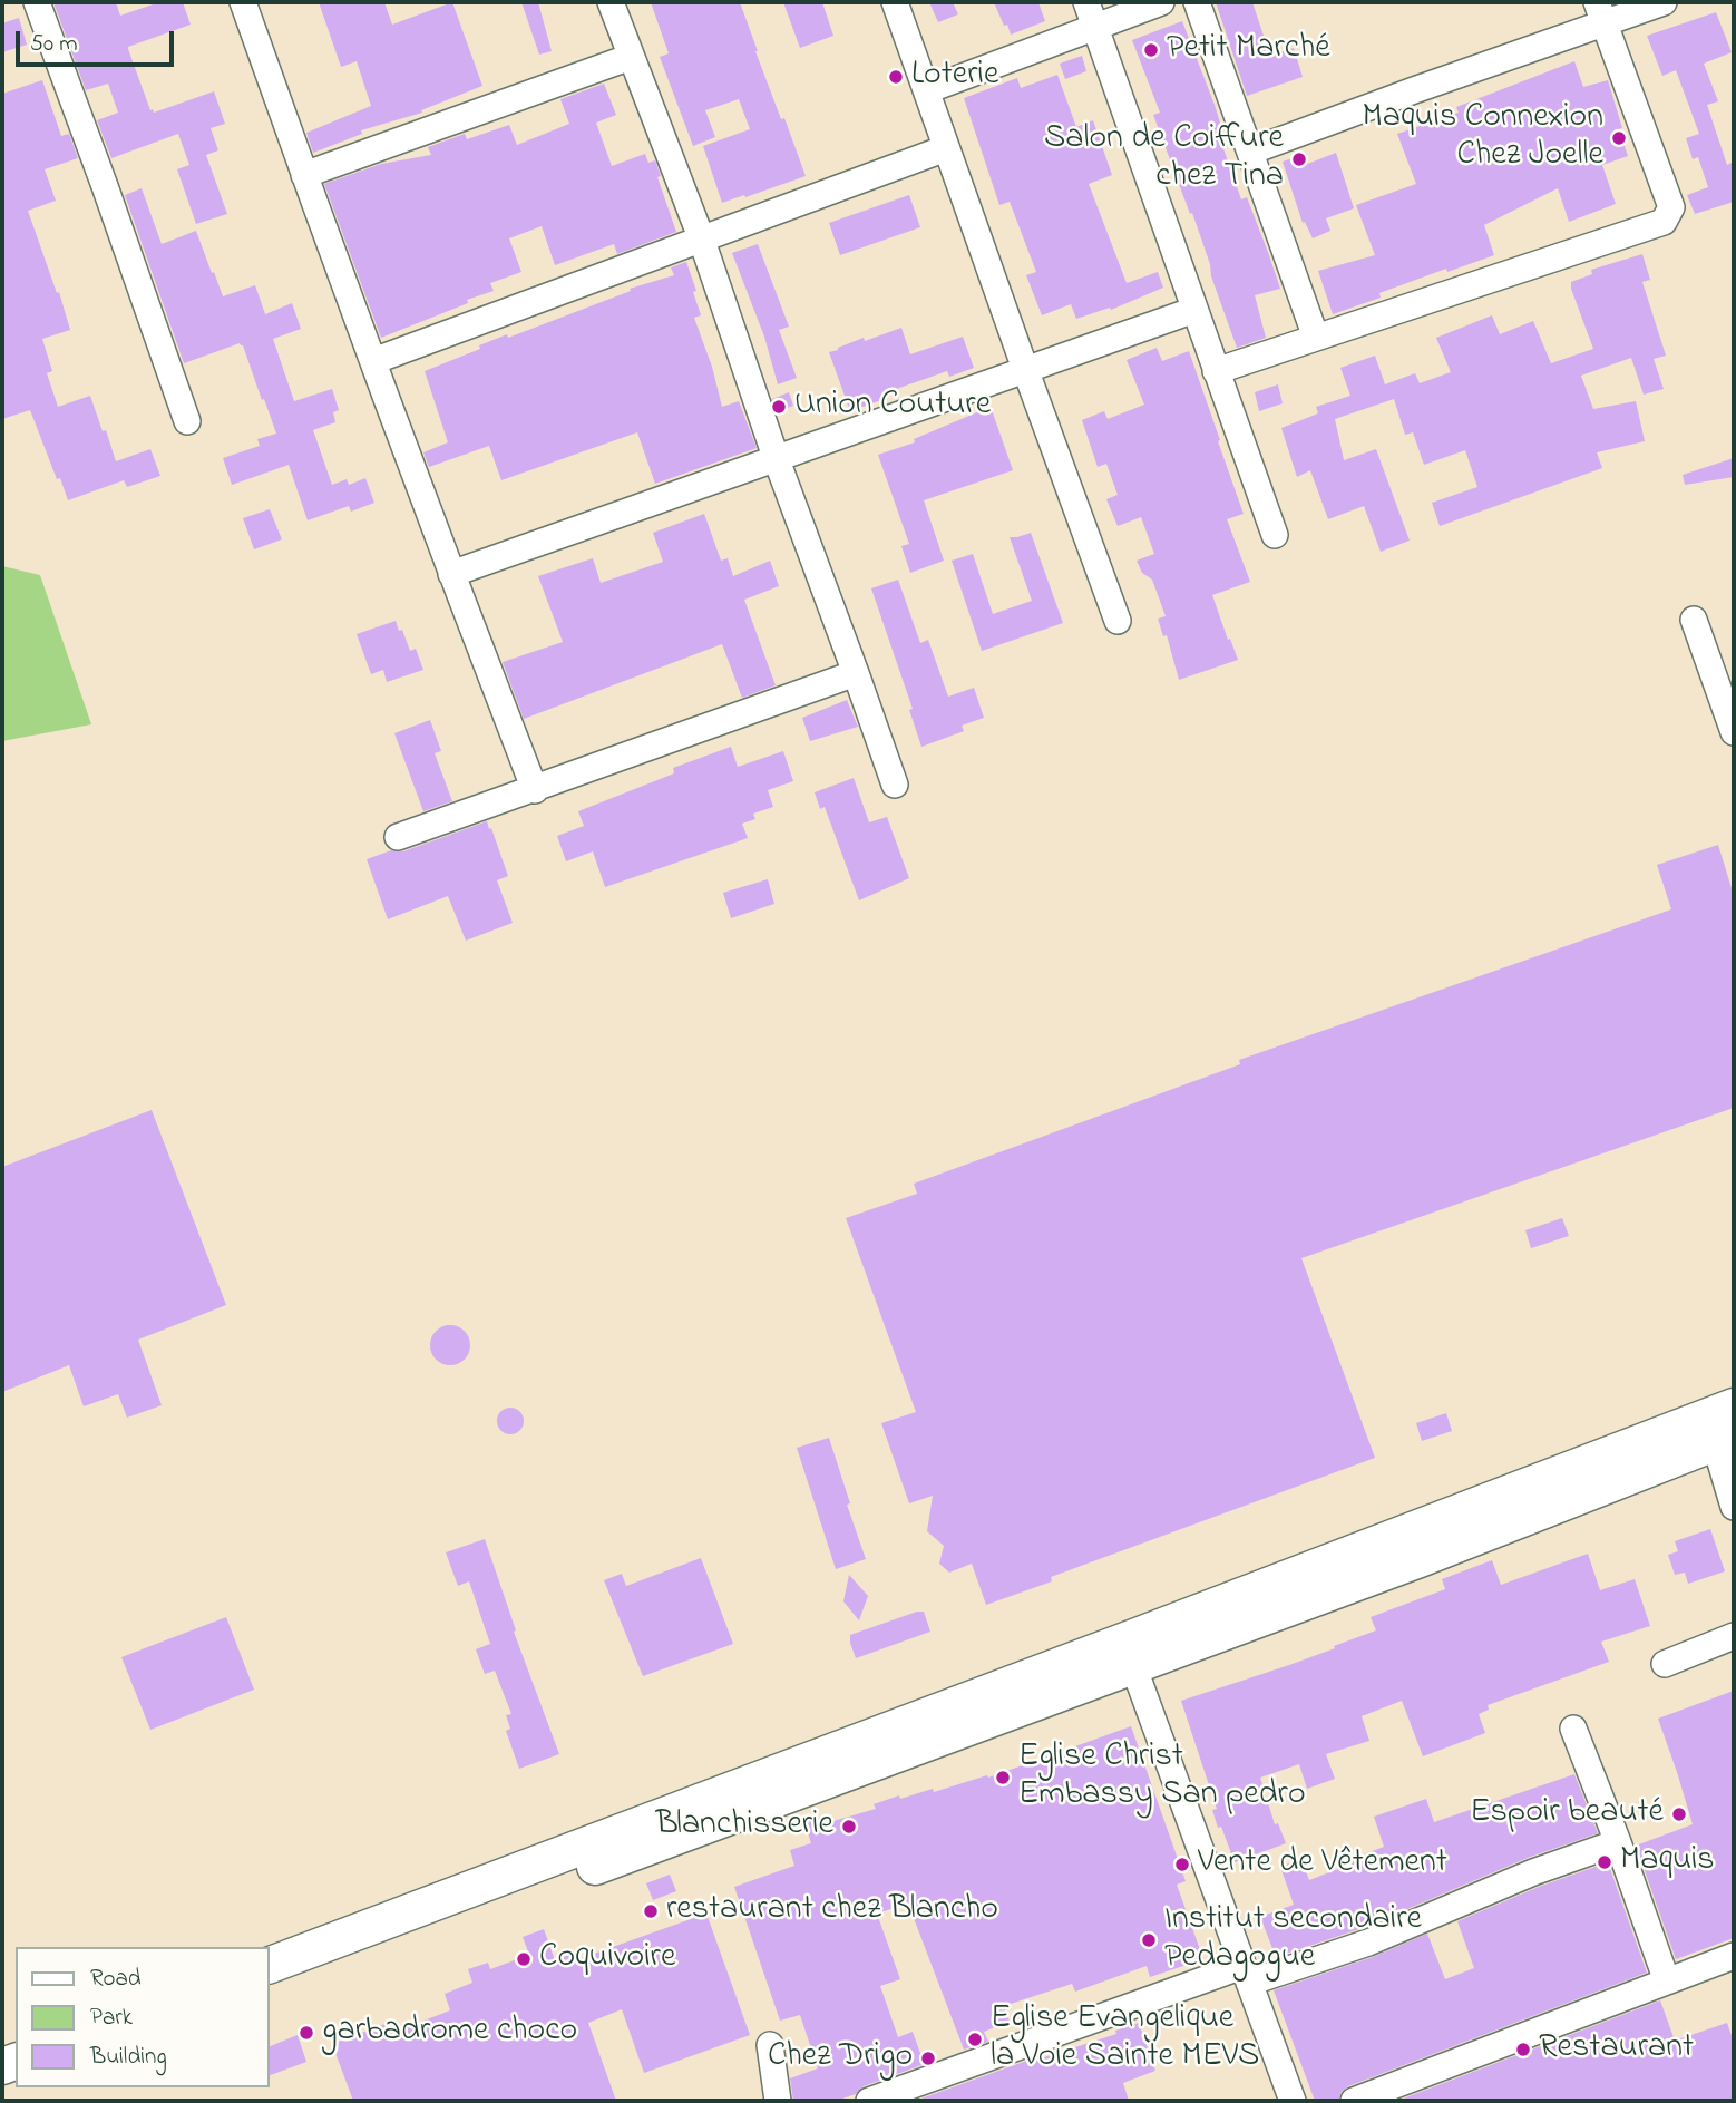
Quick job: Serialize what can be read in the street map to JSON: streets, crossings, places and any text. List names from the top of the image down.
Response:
{
  "places": [
    "Petit Marché",
    "Loterie",
    "Maquis Connexion Chez Joelle",
    "Salon de Coiffure chez Tina",
    "Union Couture",
    "Eglise Christ Embassy San pedro",
    "Espoir beauté",
    "Blanchisserie",
    "Maquis",
    "Vente de Vêtement",
    "restaurant chez Blancho",
    "Institut secondaire Pedagogue",
    "Coquivoire",
    "garbadrome choco",
    "Eglise Evangelique la Voie Sainte MEVS",
    "Restaurant",
    "Chez Drigo"
  ],
  "legend": ["Road", "Park", "Building"],
  "scale_bar": "50 m"
}
